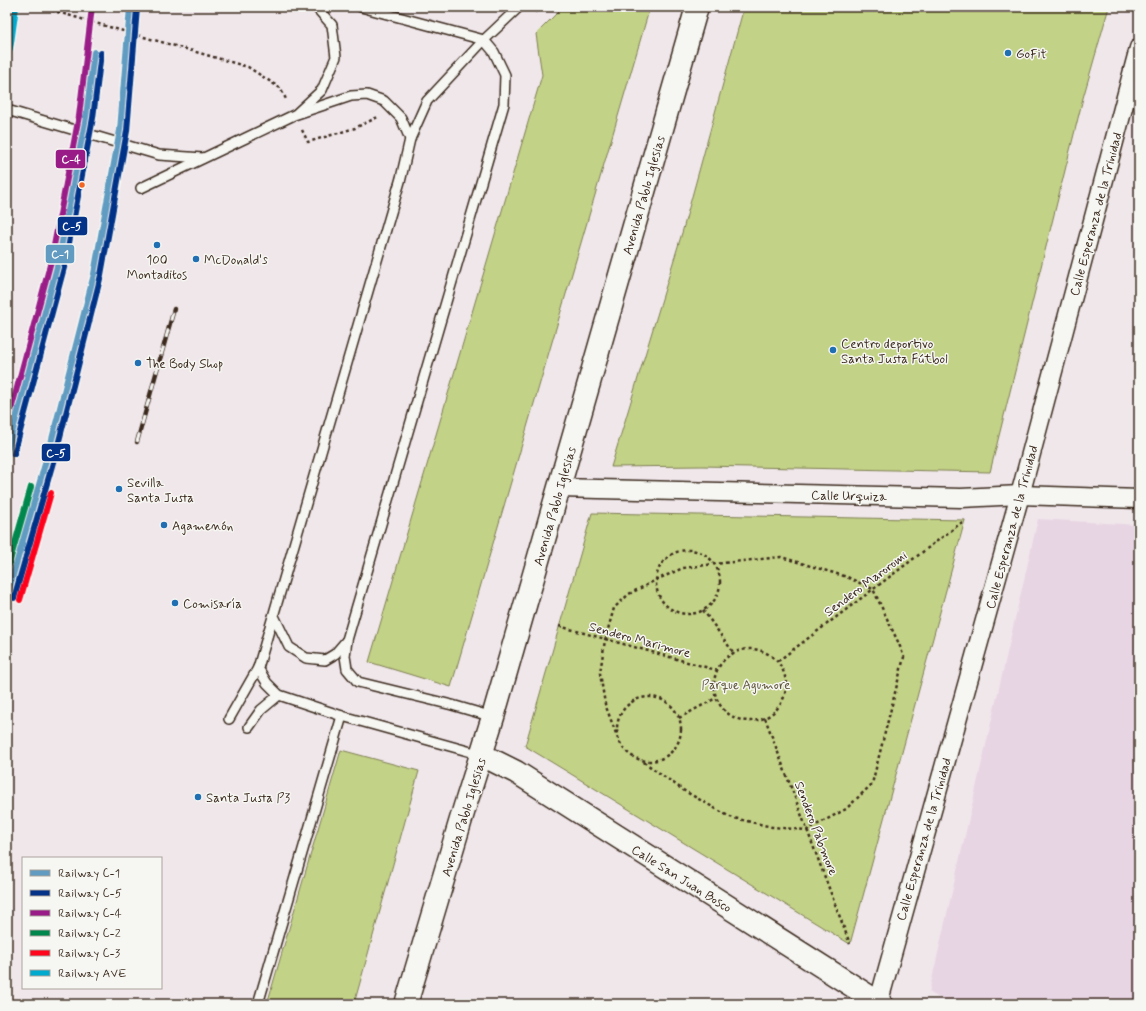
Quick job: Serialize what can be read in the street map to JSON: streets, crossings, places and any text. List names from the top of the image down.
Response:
{
  "streets": {
    "main road": ["Avenida Pablo Iglesias", "Calle San Juan Bosco"],
    "street": ["Calle Esperanza de la Trinidad", "Calle Urquiza"],
    "path": ["Sendero Maroromi", "Sendero Marimore", "Sendero Pabmore"]
  },
  "crossings": [
    ["Avenida Pablo Iglesias", "Calle Urquiza"],
    ["Avenida Pablo Iglesias", "Calle San Juan Bosco"],
    ["Calle Esperanza de la Trinidad", "Calle Urquiza"],
    ["Calle Esperanza de la Trinidad", "Calle San Juan Bosco"],
    ["Sendero Maroromi", "Sendero Marimore"],
    ["Sendero Maroromi", "Sendero Pabmore"],
    ["Sendero Marimore", "Sendero Pabmore"]
  ],
  "parks": ["Parque Agumore"],
  "places": [
    "GoFit",
    "100 Montaditos",
    "McDonald's",
    "Centro deportivo Santa Justa Fútbol",
    "The Body Shop",
    "Sevilla Santa Justa",
    "Agamenón",
    "Comisaría",
    "Santa Justa P3"
  ],
  "lines": [
    "rail line C-1",
    "rail line C-4",
    "rail line AVE",
    "rail line C-5",
    "rail line C-2",
    "rail line C-3"
  ],
  "legend": [
    "Railway C-1",
    "Railway C-5",
    "Railway C-4",
    "Railway C-2",
    "Railway C-3",
    "Railway AVE"
  ]
}
